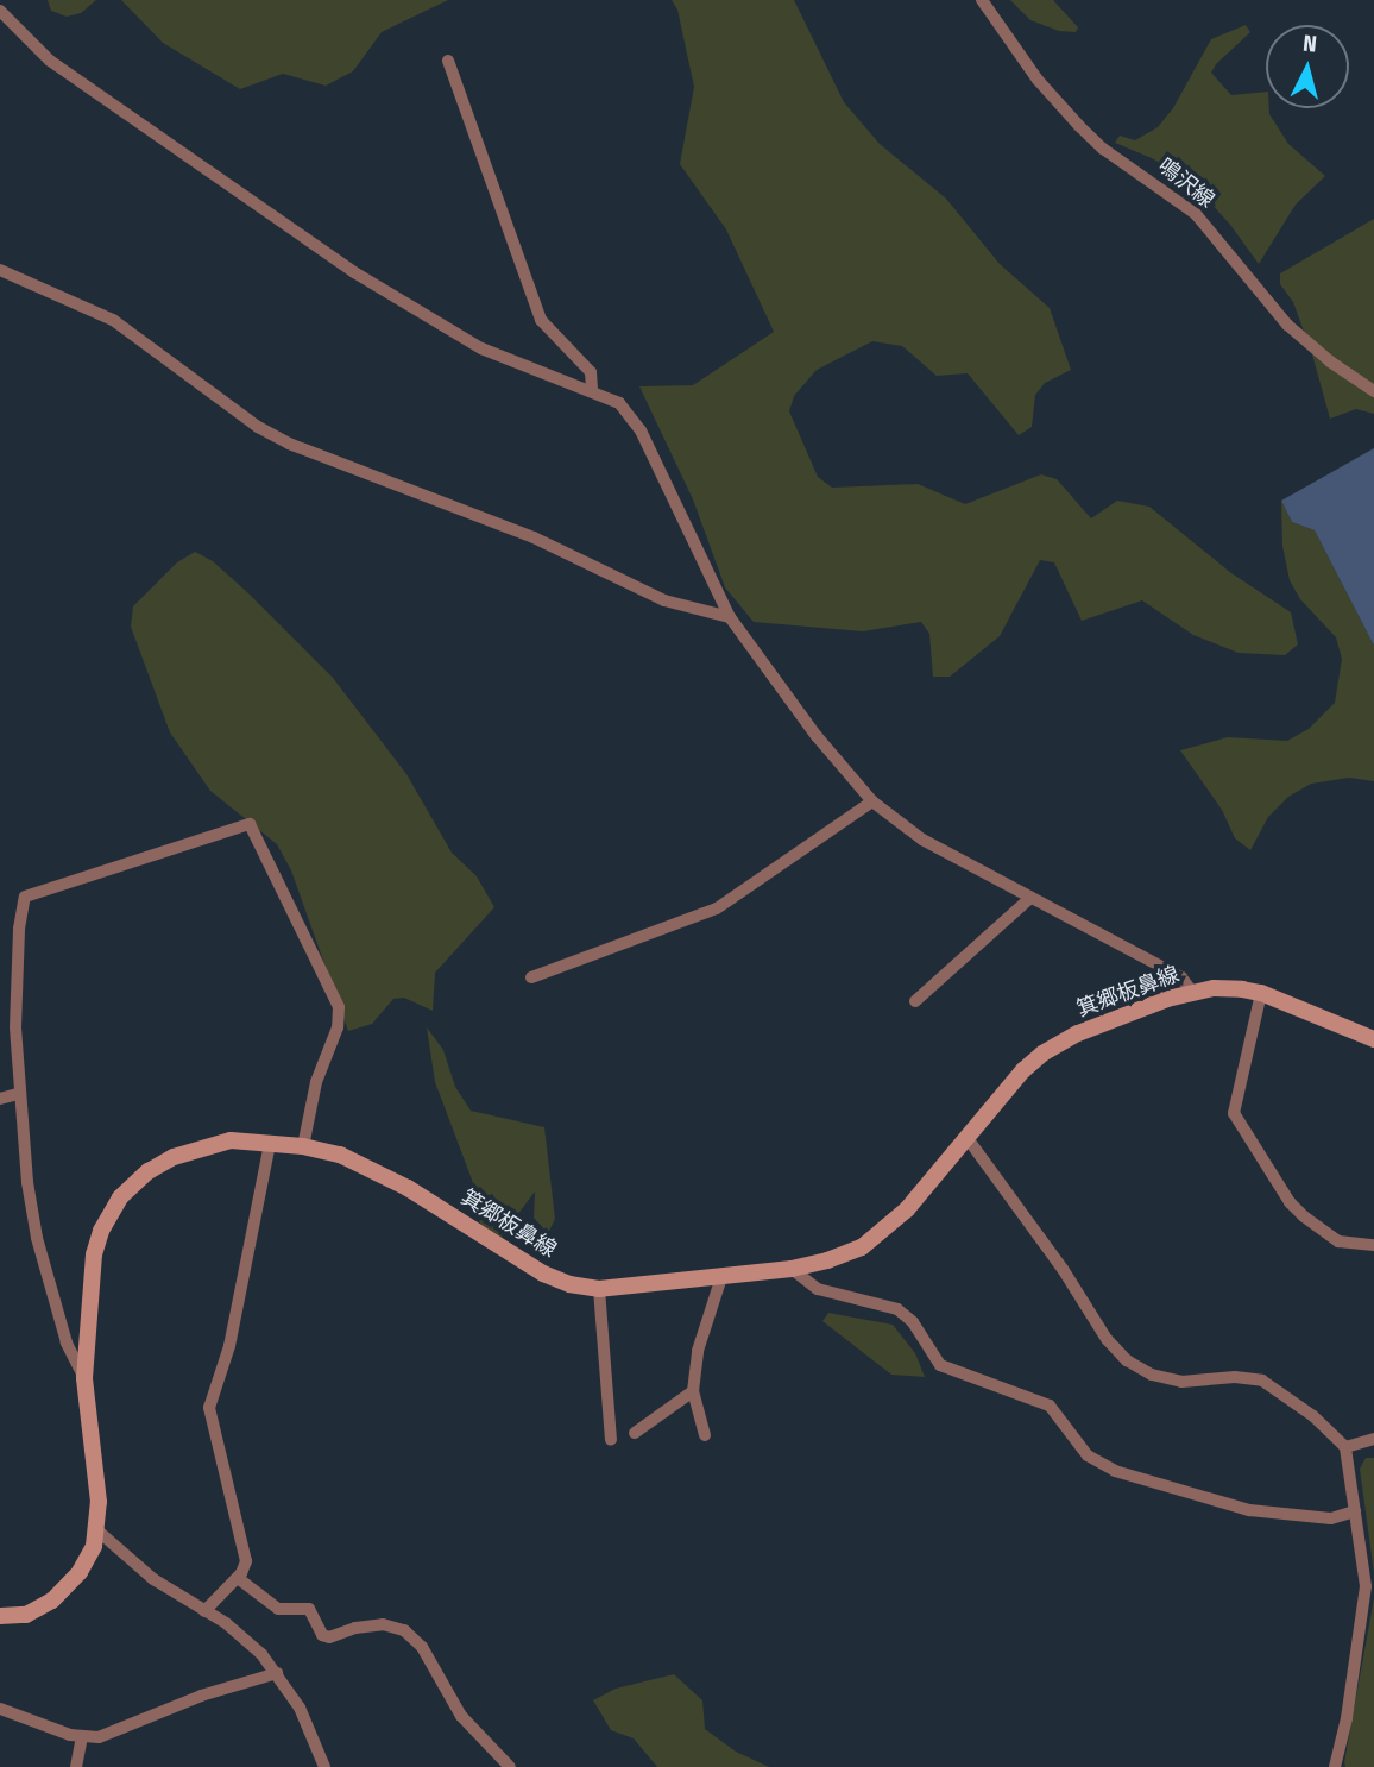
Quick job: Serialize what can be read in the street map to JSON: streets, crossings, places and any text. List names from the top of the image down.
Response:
{
  "streets": {
    "main road": ["箕郷板鼻線"],
    "street": ["鳴沢線"]
  },
  "north": "top"
}
